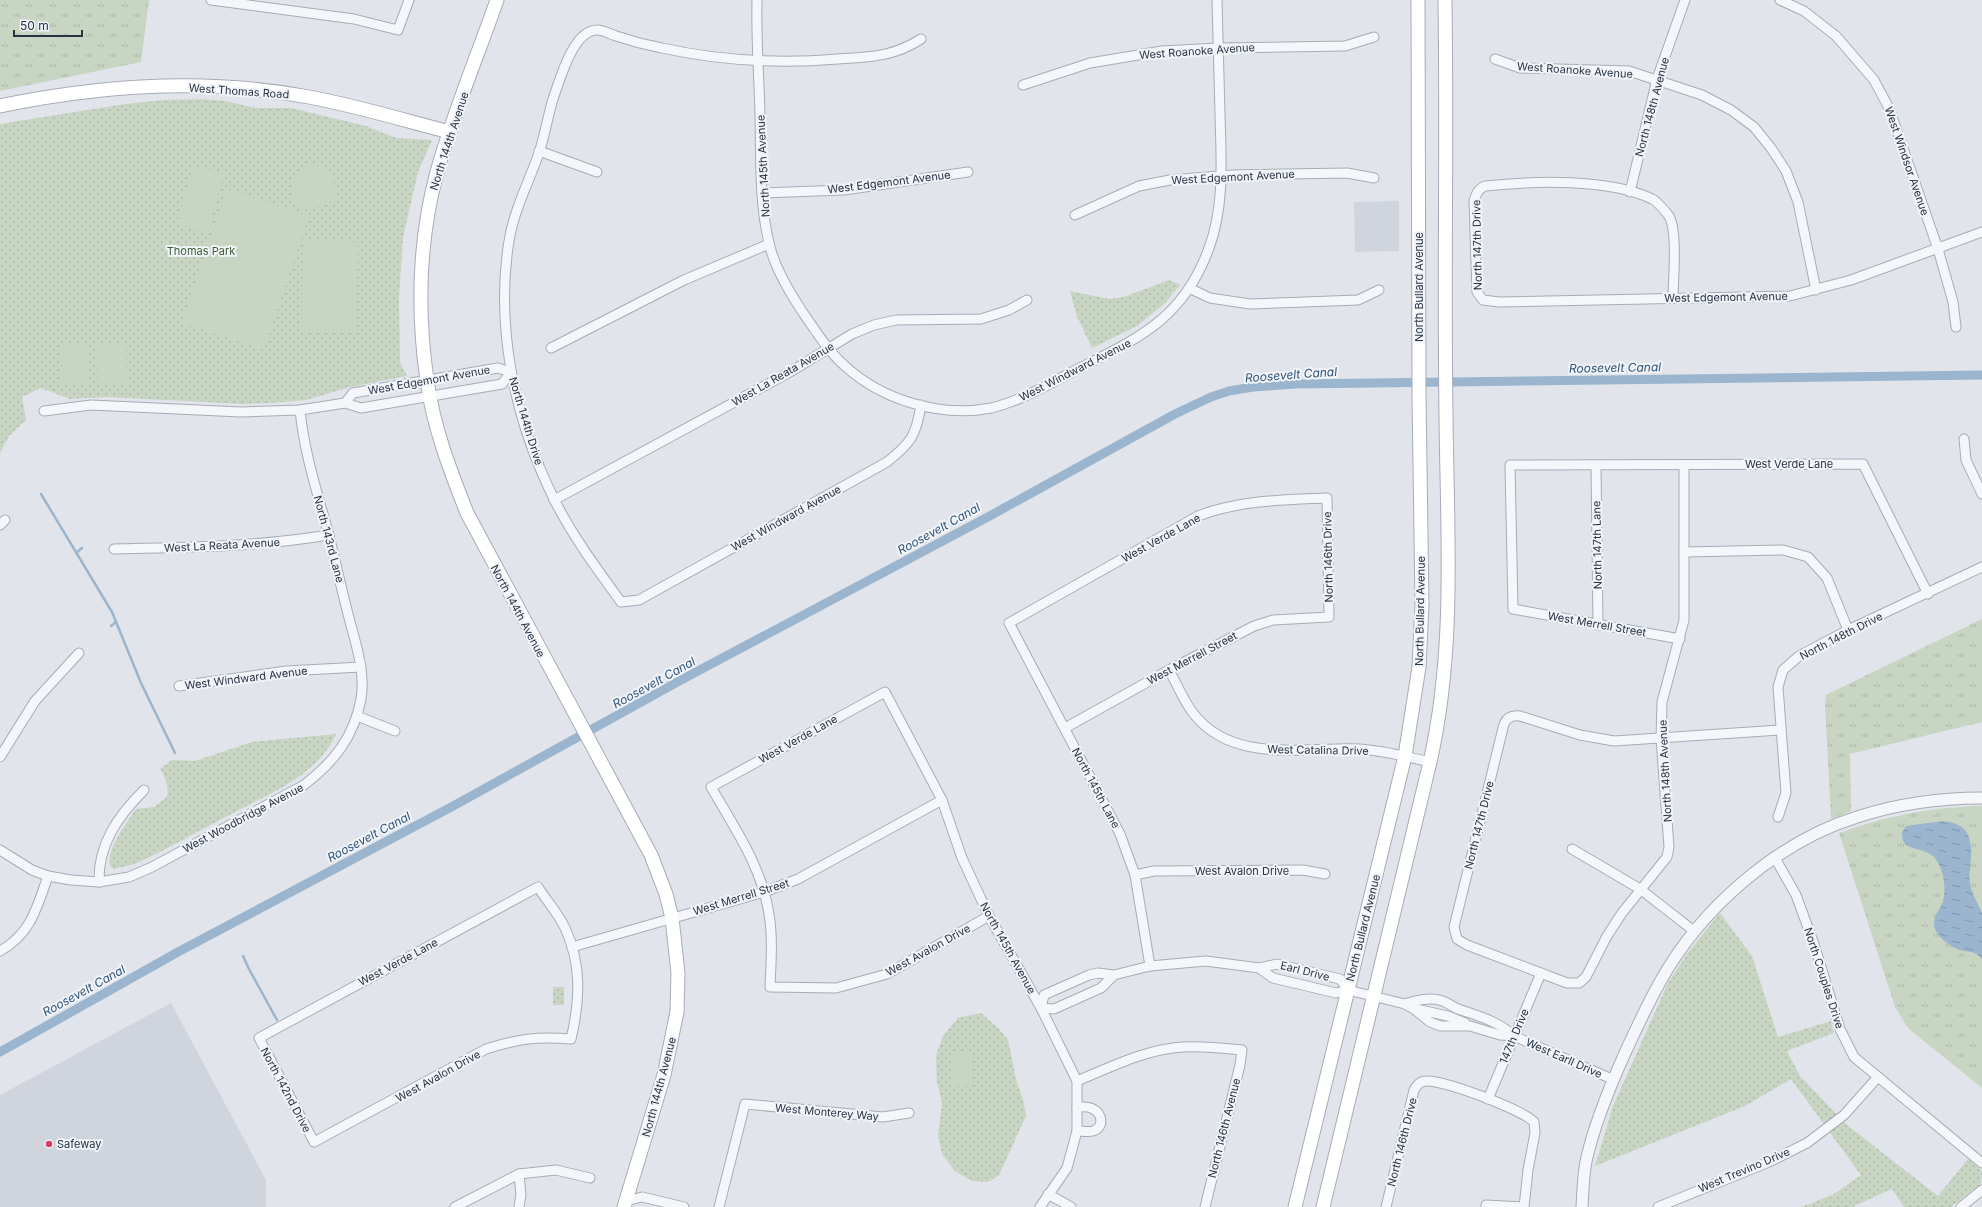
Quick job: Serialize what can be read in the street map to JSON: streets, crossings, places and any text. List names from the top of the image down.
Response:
{
  "streets": {
    "main road": ["West Thomas Road", "North 144th Avenue", "North Bullard Avenue"],
    "street": [
      "West Roanoke Avenue",
      "North 148th Avenue",
      "West Windsor Avenue",
      "North 145th Avenue",
      "West Edgemont Avenue",
      "North 147th Drive",
      "West Windward Avenue",
      "West La Reata Avenue",
      "North 144th Drive",
      "West Verde Lane",
      "North 143rd Lane",
      "North 147th Lane",
      "North 146th Drive",
      "West Merrell Street",
      "North 148th Drive",
      "West Catalina Drive",
      "North 145th Lane",
      "West Woodbridge Avenue",
      "West Avalon Drive",
      "Earl Drive",
      "North Couples Drive",
      "147th Drive",
      "West Earll Drive",
      "North 142nd Drive",
      "West Monterey Way",
      "North 146th Avenue",
      "West Trevino Drive"
    ]
  },
  "crossings": [
    ["West Roanoke Avenue", "North 148th Avenue"],
    ["West Roanoke Avenue", "West Edgemont Avenue"],
    ["West Thomas Road", "North 144th Avenue"],
    ["North 148th Avenue", "North 147th Drive"],
    ["North 148th Avenue", "West Verde Lane"],
    ["North 148th Avenue", "West Merrell Street"],
    ["North 148th Avenue", "147th Drive"],
    ["North 144th Avenue", "West Edgemont Avenue"],
    ["North 144th Avenue", "West Merrell Street"],
    ["West Windsor Avenue", "West Edgemont Avenue"],
    ["North 145th Avenue", "West Edgemont Avenue"],
    ["North 145th Avenue", "West Windward Avenue"],
    ["North 145th Avenue", "West La Reata Avenue"],
    ["North 145th Avenue", "North 144th Drive"],
    ["North 145th Avenue", "West Verde Lane"],
    ["North 145th Avenue", "West Merrell Street"],
    ["North 145th Avenue", "West Avalon Drive"],
    ["North 145th Avenue", "Earl Drive"],
    ["North 145th Avenue", "North 146th Avenue"],
    ["West Edgemont Avenue", "North 147th Drive"],
    ["West Edgemont Avenue", "North 144th Drive"],
    ["West Edgemont Avenue", "North 143rd Lane"],
    ["North 147th Drive", "147th Drive"],
    ["North Bullard Avenue", "West Catalina Drive"],
    ["North Bullard Avenue", "Earl Drive"],
    ["North Bullard Avenue", "West Earll Drive"],
    ["West Windward Avenue", "North 144th Drive"],
    ["West Windward Avenue", "North 143rd Lane"],
    ["West Windward Avenue", "West Woodbridge Avenue"],
    ["West La Reata Avenue", "North 144th Drive"],
    ["West La Reata Avenue", "North 143rd Lane"],
    ["West Verde Lane", "North 147th Lane"],
    ["West Verde Lane", "North 146th Drive"],
    ["West Verde Lane", "West Merrell Street"],
    ["West Verde Lane", "North 148th Drive"],
    ["West Verde Lane", "North 145th Lane"],
    ["West Verde Lane", "West Avalon Drive"],
    ["West Verde Lane", "North 142nd Drive"],
    ["North 143rd Lane", "West Woodbridge Avenue"],
    ["North 147th Lane", "West Merrell Street"],
    ["North 146th Drive", "West Merrell Street"],
    ["North 146th Drive", "147th Drive"],
    ["West Merrell Street", "West Catalina Drive"],
    ["West Merrell Street", "North 145th Lane"],
    ["West Merrell Street", "West Avalon Drive"],
    ["North 145th Lane", "West Avalon Drive"],
    ["North 145th Lane", "Earl Drive"],
    ["West Avalon Drive", "North 142nd Drive"],
    ["Earl Drive", "West Earll Drive"],
    ["North Couples Drive", "West Trevino Drive"],
    ["147th Drive", "West Earll Drive"]
  ],
  "water": ["Roosevelt Canal"],
  "parks": ["Thomas Park"],
  "places": ["Safeway"],
  "scale_bar": "50 m"
}
